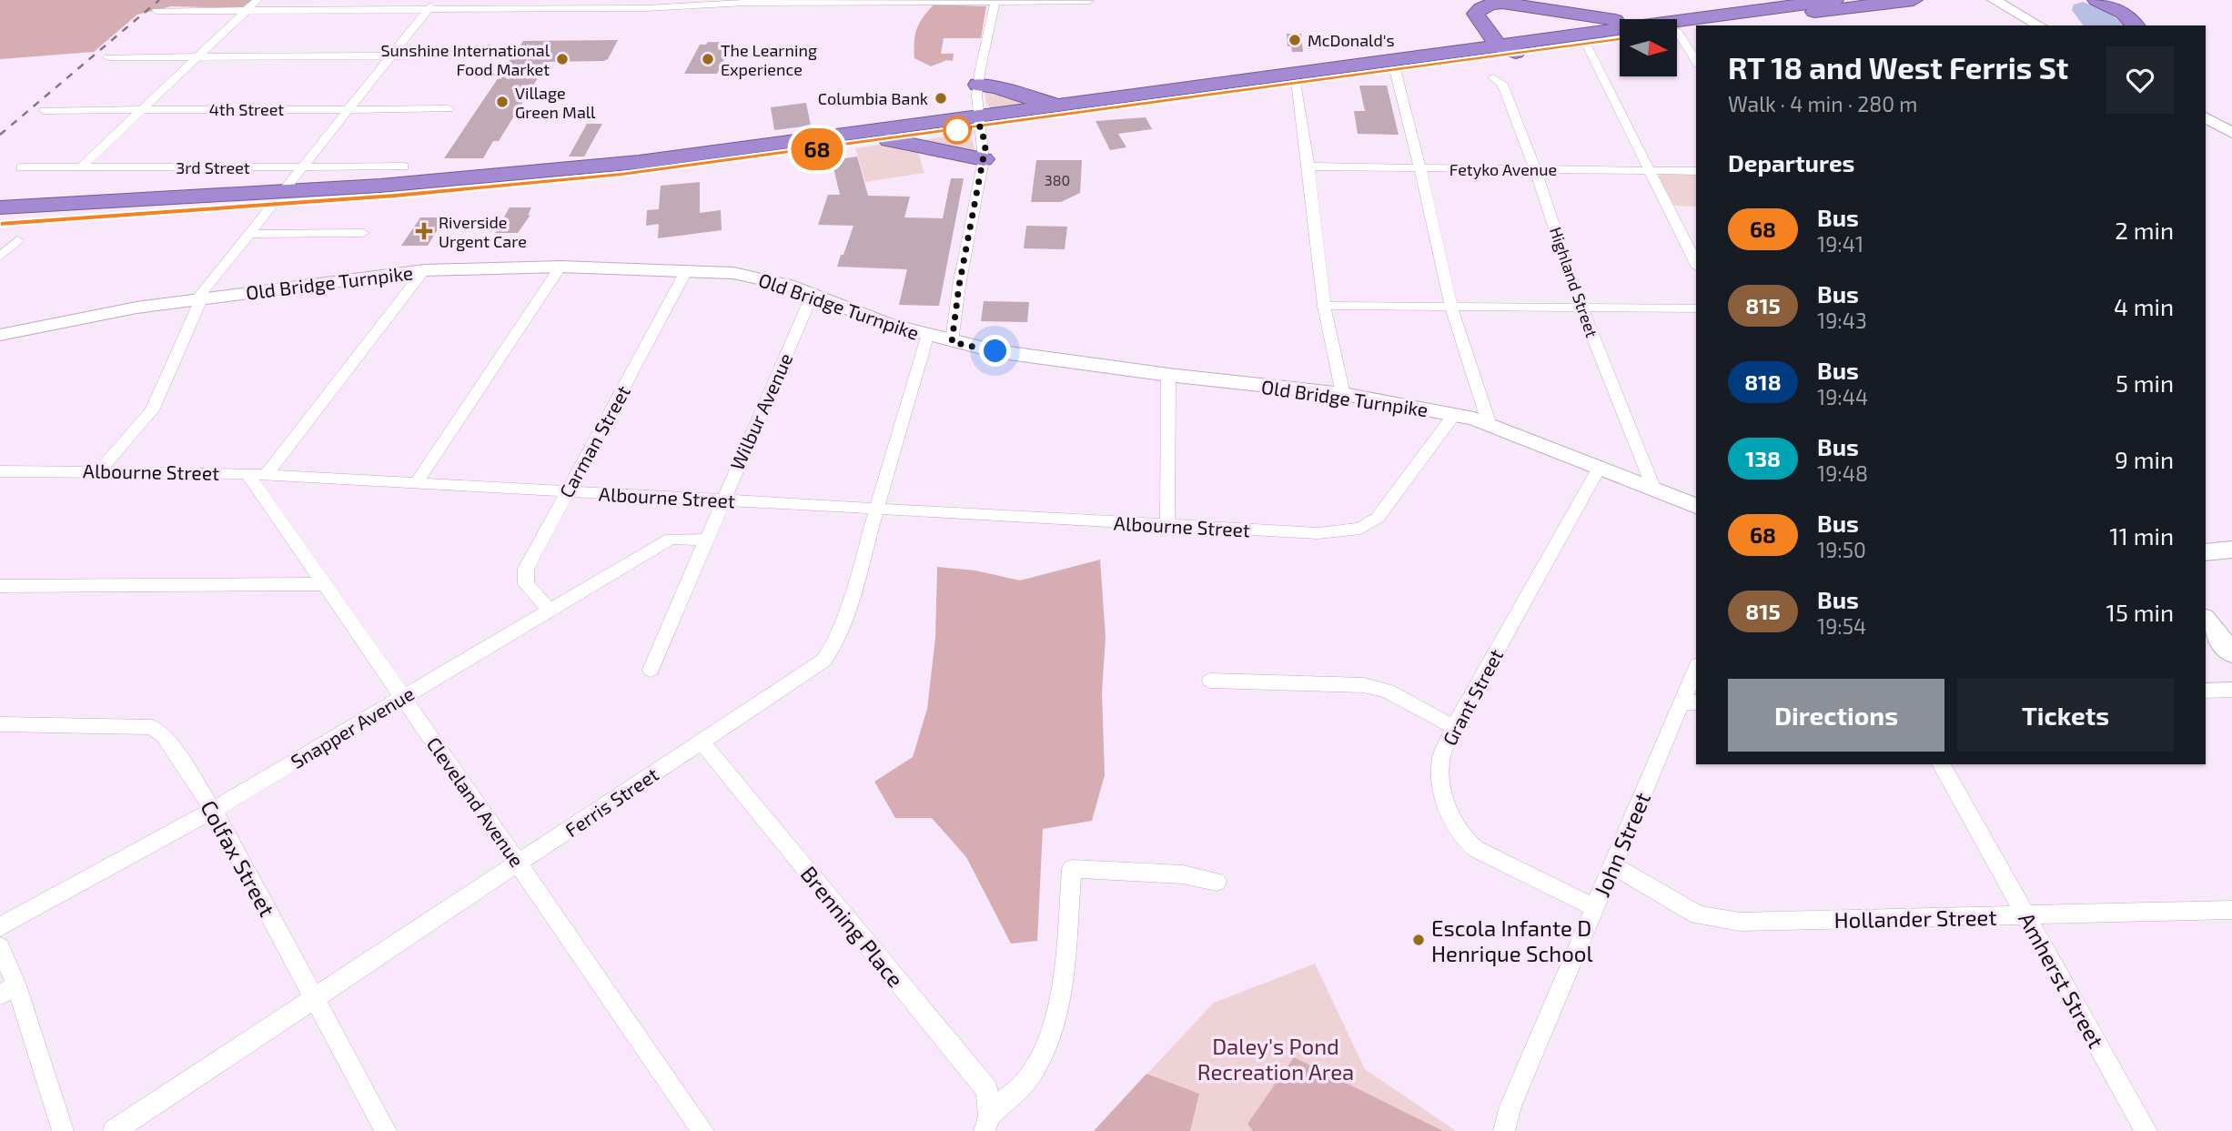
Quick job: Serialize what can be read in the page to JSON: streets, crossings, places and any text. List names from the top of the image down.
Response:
{
  "streets": {
    "street": [
      "4th Street",
      "3rd Street",
      "Fetyko Avenue",
      "Old Bridge Turnpike",
      "Highland Street",
      "Wilbur Avenue",
      "Carman Street",
      "Albourne Street",
      "Grant Street",
      "Snapper Avenue",
      "Cleveland Avenue",
      "Ferris Street",
      "John Street",
      "Colfax Street",
      "Hollander Street",
      "Brenning Place",
      "Amherst Street"
    ]
  },
  "crossings": [
    ["Fetyko Avenue", "Highland Street"],
    ["Old Bridge Turnpike", "Highland Street"],
    ["Old Bridge Turnpike", "Wilbur Avenue"],
    ["Old Bridge Turnpike", "Carman Street"],
    ["Old Bridge Turnpike", "Albourne Street"],
    ["Old Bridge Turnpike", "Grant Street"],
    ["Old Bridge Turnpike", "Ferris Street"],
    ["Wilbur Avenue", "Albourne Street"],
    ["Wilbur Avenue", "Snapper Avenue"],
    ["Carman Street", "Albourne Street"],
    ["Carman Street", "Snapper Avenue"],
    ["Albourne Street", "Cleveland Avenue"],
    ["Albourne Street", "Ferris Street"],
    ["Grant Street", "John Street"],
    ["Snapper Avenue", "Cleveland Avenue"],
    ["Snapper Avenue", "Colfax Street"],
    ["Cleveland Avenue", "Ferris Street"],
    ["Ferris Street", "Colfax Street"],
    ["Ferris Street", "Brenning Place"],
    ["John Street", "Hollander Street"],
    ["Hollander Street", "Amherst Street"]
  ],
  "parks": ["Daley's Pond Recreation Area"],
  "places": {
    "other": [
      "McDonald's",
      "Sunshine International Food Market",
      "The Learning Experience",
      "Columbia Bank",
      "Village Green Mall",
      "Escola Infante D Henrique School"
    ],
    "health": ["Riverside Urgent Care"]
  },
  "lines": ["bus line 68"],
  "house_numbers": ["380"],
  "north": "right",
  "page": {
    "on_map": "68",
    "heading": [
      ["RT 18 and West Ferris St", "Walk · 4 min · 280 m"],
      "Departures"
    ],
    "list": [
      {
        "mark": "68",
        "name": "Bus",
        "note": "19:41",
        "value": "2 min"
      },
      {
        "mark": "815",
        "name": "Bus",
        "note": "19:43",
        "value": "4 min"
      },
      {
        "mark": "818",
        "name": "Bus",
        "note": "19:44",
        "value": "5 min"
      },
      {
        "mark": "138",
        "name": "Bus",
        "note": "19:48",
        "value": "9 min"
      },
      {
        "mark": "68",
        "name": "Bus",
        "note": "19:50",
        "value": "11 min"
      },
      {
        "mark": "815",
        "name": "Bus",
        "note": "19:54",
        "value": "15 min"
      }
    ],
    "buttons": ["Directions", "Tickets"]
  }
}
